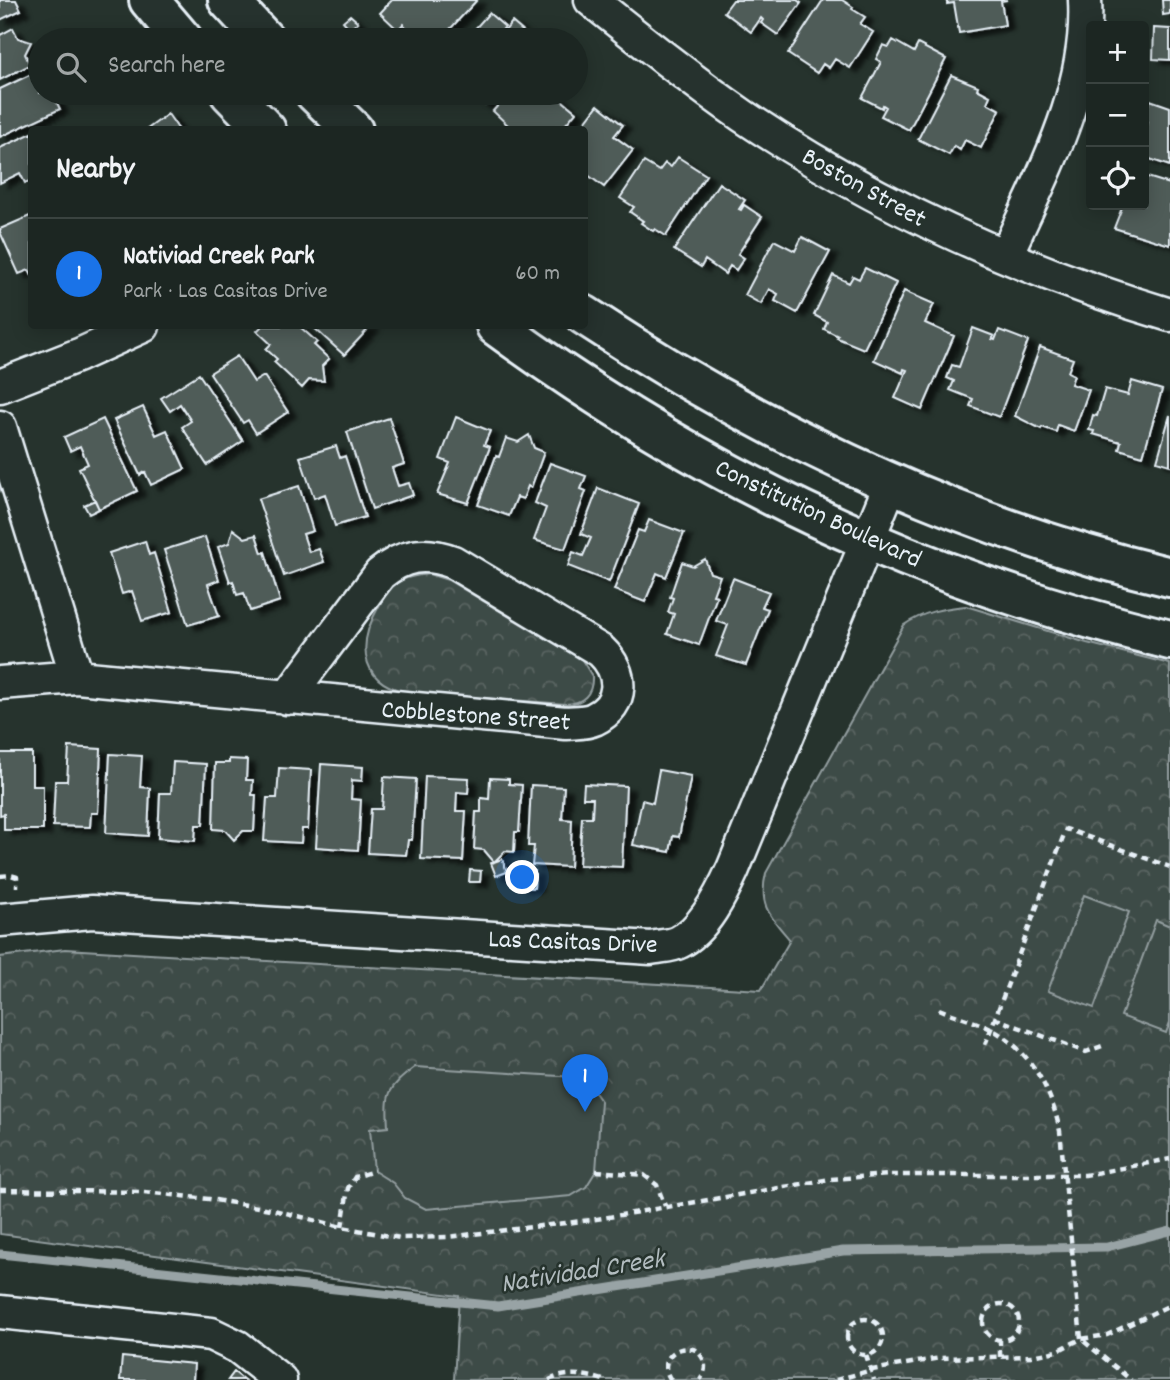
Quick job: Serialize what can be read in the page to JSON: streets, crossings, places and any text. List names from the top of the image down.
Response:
{
  "streets": {
    "main road": ["Constitution Boulevard"],
    "street": ["Boston Street", "Cobblestone Street", "Las Casitas Drive"]
  },
  "crossings": [
    ["Constitution Boulevard", "Las Casitas Drive"]
  ],
  "water": ["Natividad Creek"],
  "page": {
    "map_buttons": ["+", "−"],
    "search": "Search here",
    "heading": "Nearby",
    "list": [
      {
        "mark": "1",
        "name": "Nativiad Creek Park",
        "note": "Park · Las Casitas Drive",
        "value": "60 m"
      }
    ],
    "pins": "1"
  }
}
